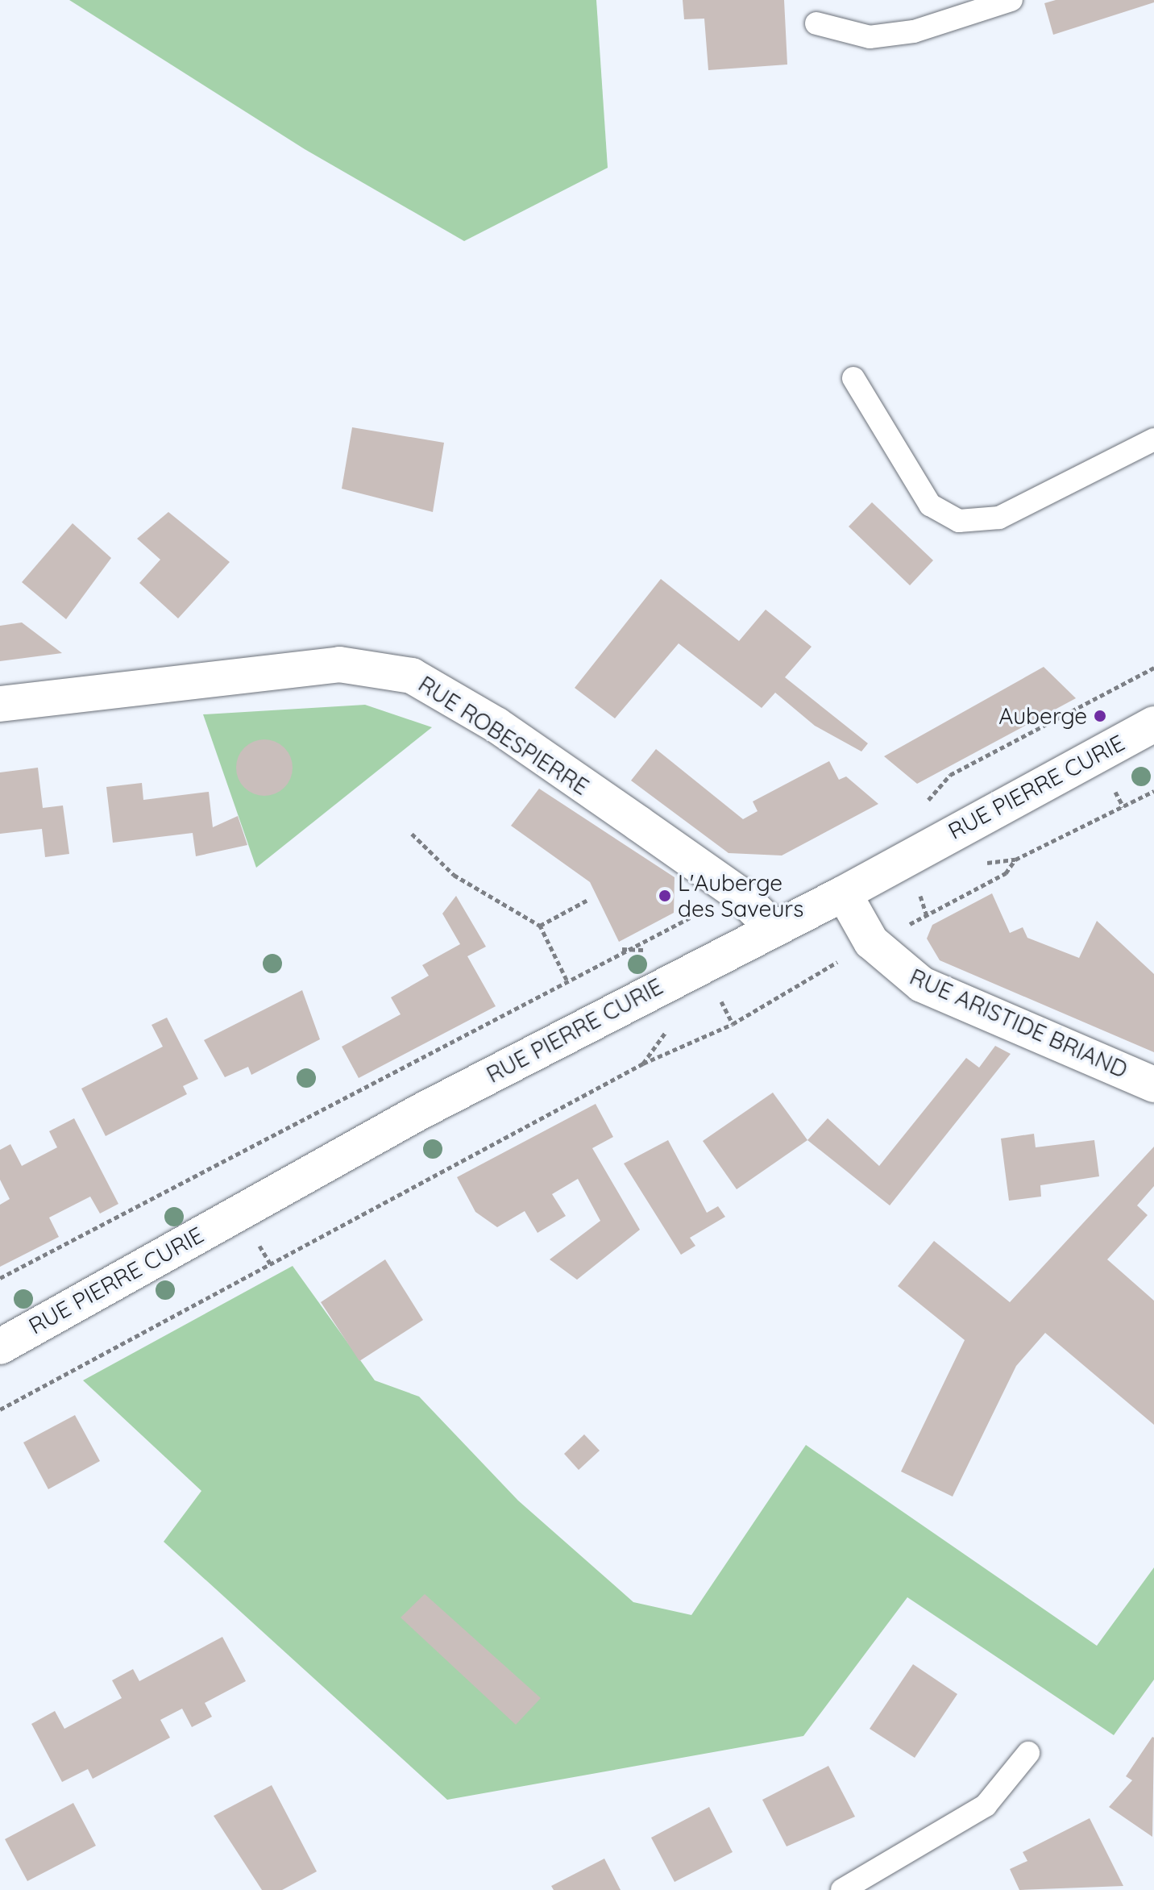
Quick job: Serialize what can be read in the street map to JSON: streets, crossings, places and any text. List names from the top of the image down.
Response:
{
  "streets": {
    "main road": ["RUE ROBESPIERRE", "RUE PIERRE CURIE", "RUE ARISTIDE BRIAND"]
  },
  "crossings": [
    ["RUE ROBESPIERRE", "RUE PIERRE CURIE"],
    ["RUE PIERRE CURIE", "RUE ARISTIDE BRIAND"]
  ],
  "places": ["Auberge", "L'Auberge des Saveurs"]
}
